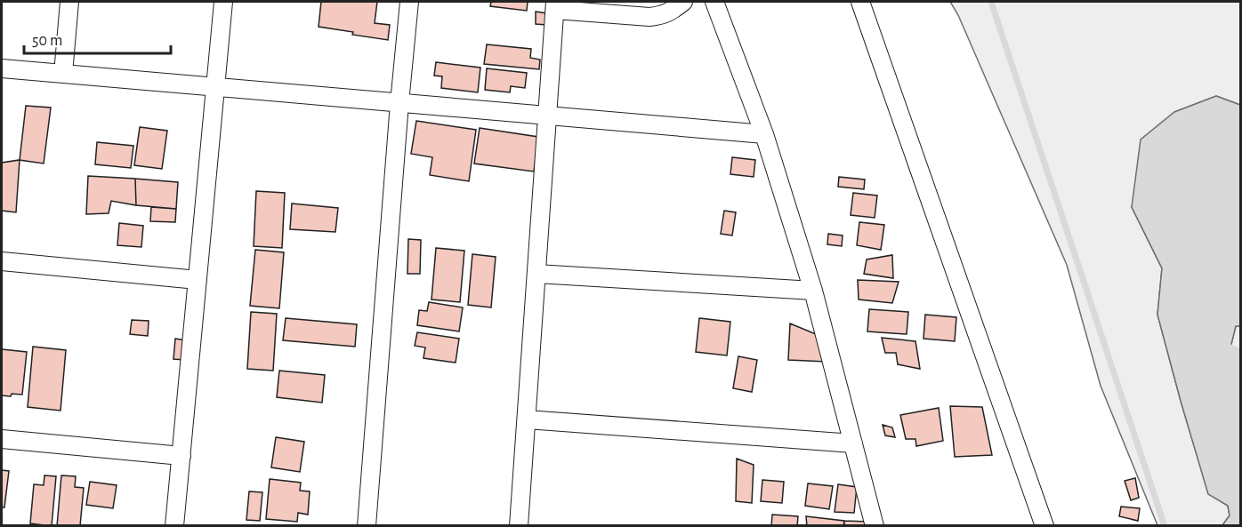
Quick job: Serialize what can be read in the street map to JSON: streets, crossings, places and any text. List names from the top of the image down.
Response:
{
  "scale_bar": "50 m"
}
